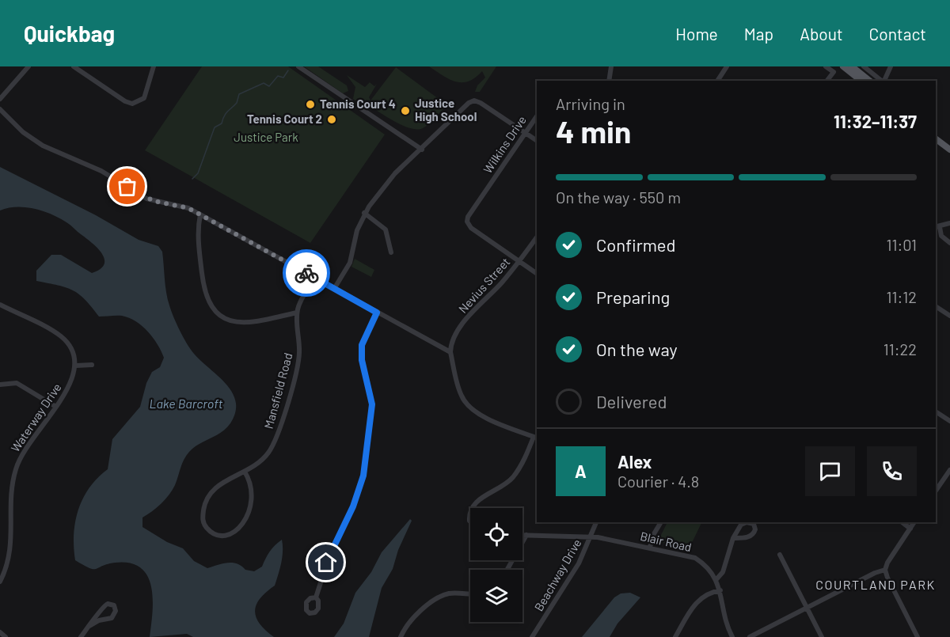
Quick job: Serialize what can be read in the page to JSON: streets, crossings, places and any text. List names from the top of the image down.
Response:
{
  "streets": {
    "street": [
      "Wilkins Drive",
      "Nevius Street",
      "Mansfield Road",
      "Waterway Drive",
      "Blair Road",
      "Beachway Drive"
    ]
  },
  "crossings": [
    ["Wilkins Drive", "Nevius Street"],
    ["Blair Road", "Beachway Drive"]
  ],
  "districts": ["COURTLAND PARK"],
  "water": ["Lake Barcroft"],
  "parks": ["Justice Park"],
  "places": ["Tennis Court 4", "Justice High School", "Tennis Court 2"],
  "page": {
    "header": "Quickbag",
    "nav": [
      "Home",
      "Map",
      "About",
      "Contact"
    ],
    "heading": ["4 min", "Arriving in", "11:32–11:37"],
    "panel": ["Alex", "Courier · 4.8"],
    "bar": "On the way · 550 m",
    "list": [
      ["Confirmed", "11:01"],
      ["Preparing", "11:12"],
      ["On the way", "11:22"],
      "Delivered"
    ],
    "round": "A"
  }
}
